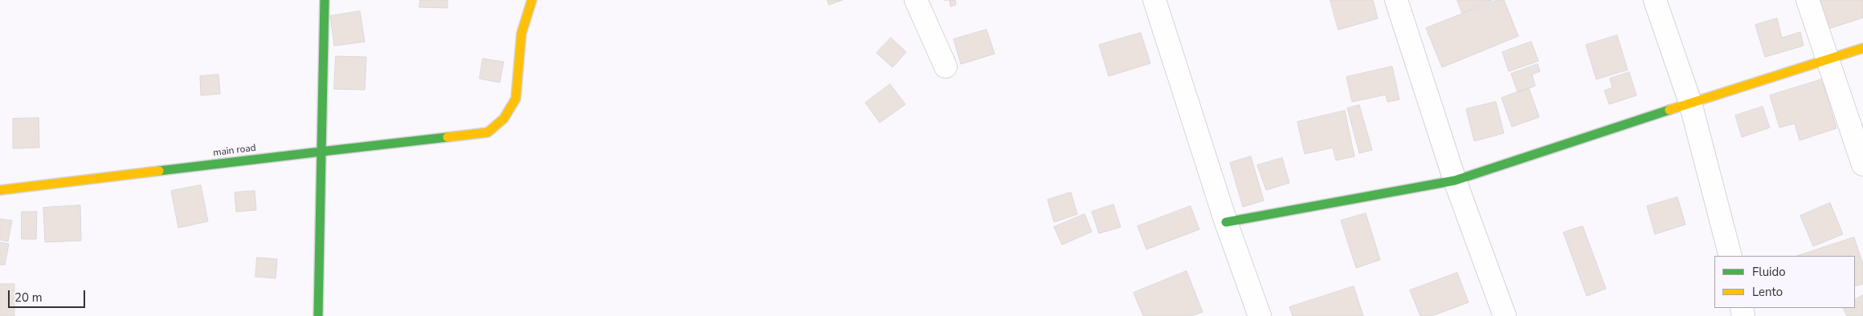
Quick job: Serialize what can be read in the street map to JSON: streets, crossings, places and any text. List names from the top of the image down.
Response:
{
  "streets": {
    "street": ["main road"]
  },
  "legend": ["Fluido", "Lento"],
  "scale_bar": "20 m"
}
